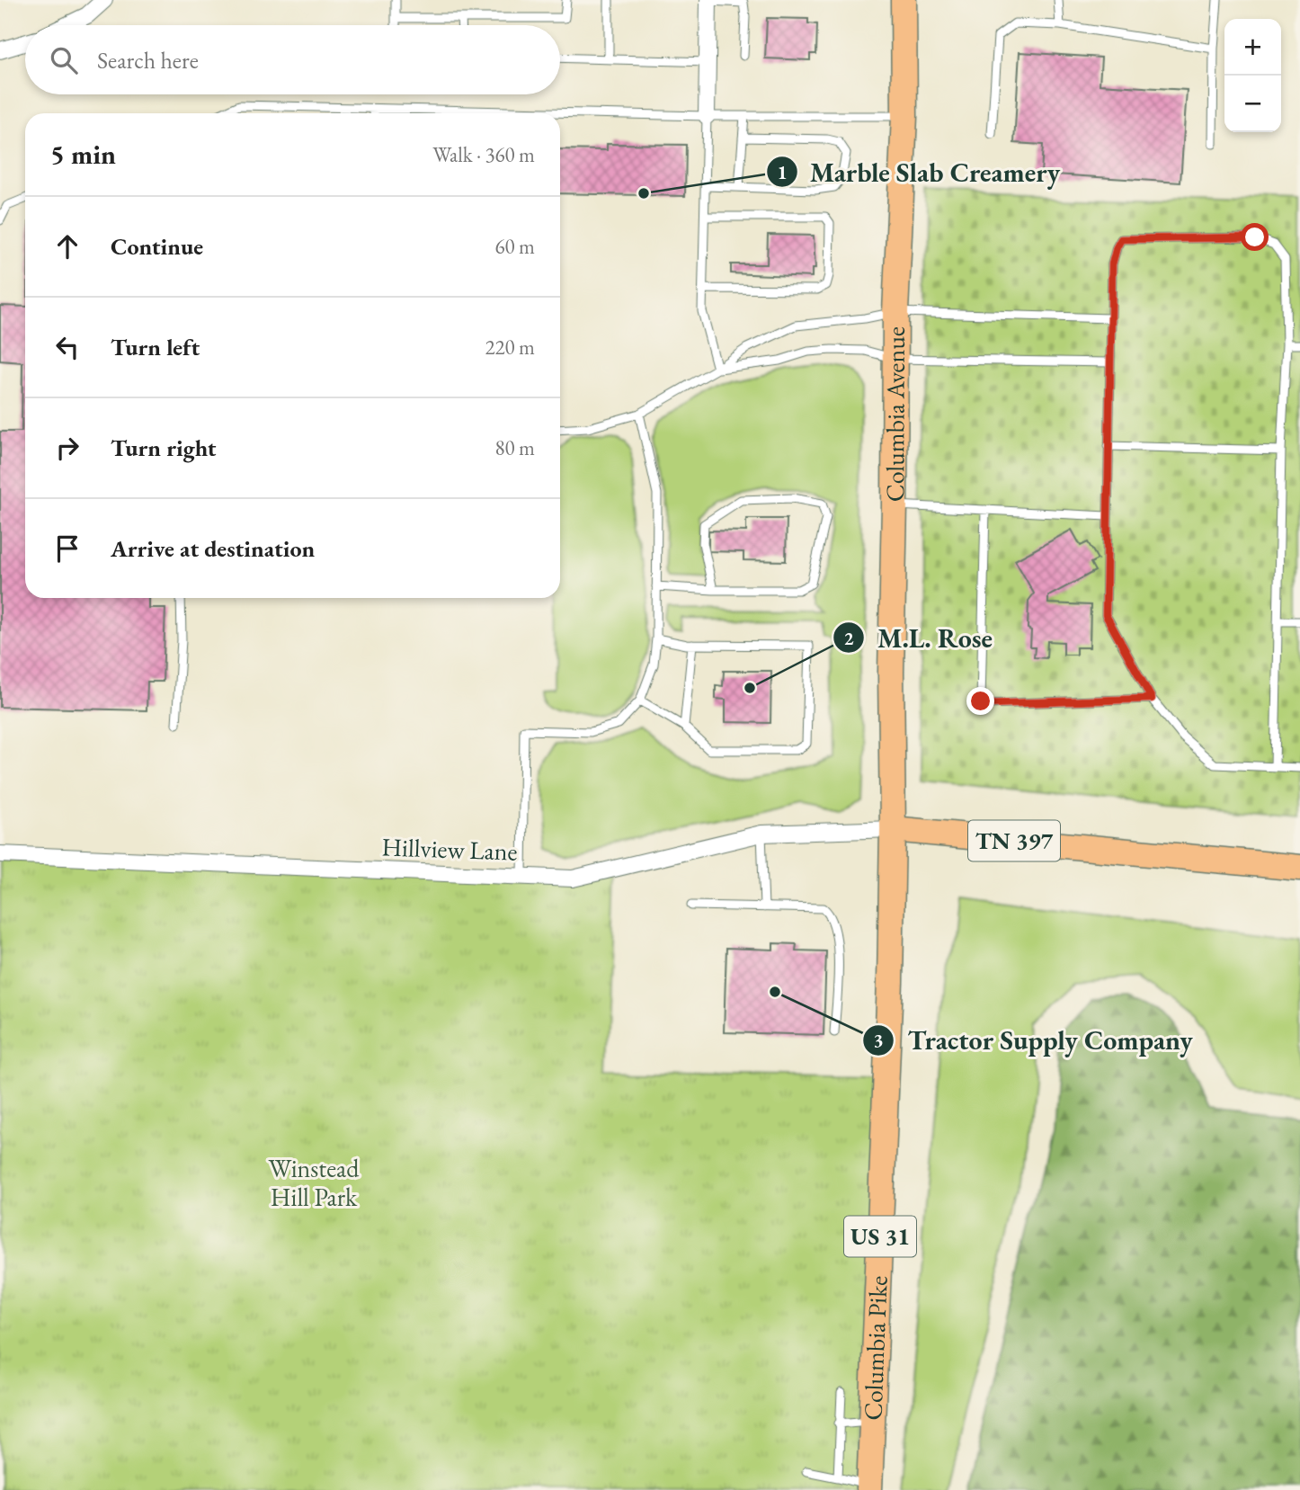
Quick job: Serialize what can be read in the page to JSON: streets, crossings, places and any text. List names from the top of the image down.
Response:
{
  "streets": {
    "main road": [
      "Columbia Avenue",
      "TN 397",
      "US 31",
      "Columbia Pike"
    ],
    "street": ["Hillview Lane"]
  },
  "crossings": [
    ["Columbia Avenue", "TN 397"],
    ["Columbia Avenue", "Hillview Lane"],
    ["Columbia Avenue", "Columbia Pike"],
    ["TN 397", "Hillview Lane"],
    ["TN 397", "Columbia Pike"],
    ["Hillview Lane", "Columbia Pike"]
  ],
  "parks": ["Winstead Hill Park"],
  "places": ["Marble Slab Creamery", "M.L. Rose", "Tractor Supply Company"],
  "page": {
    "map_buttons": ["+", "−"],
    "search": "Search here",
    "heading": ["5 min", "Walk · 360 m"],
    "list": [
      ["Continue", "60 m"],
      ["Turn left", "220 m"],
      ["Turn right", "80 m"],
      "Arrive at destination"
    ]
  }
}
